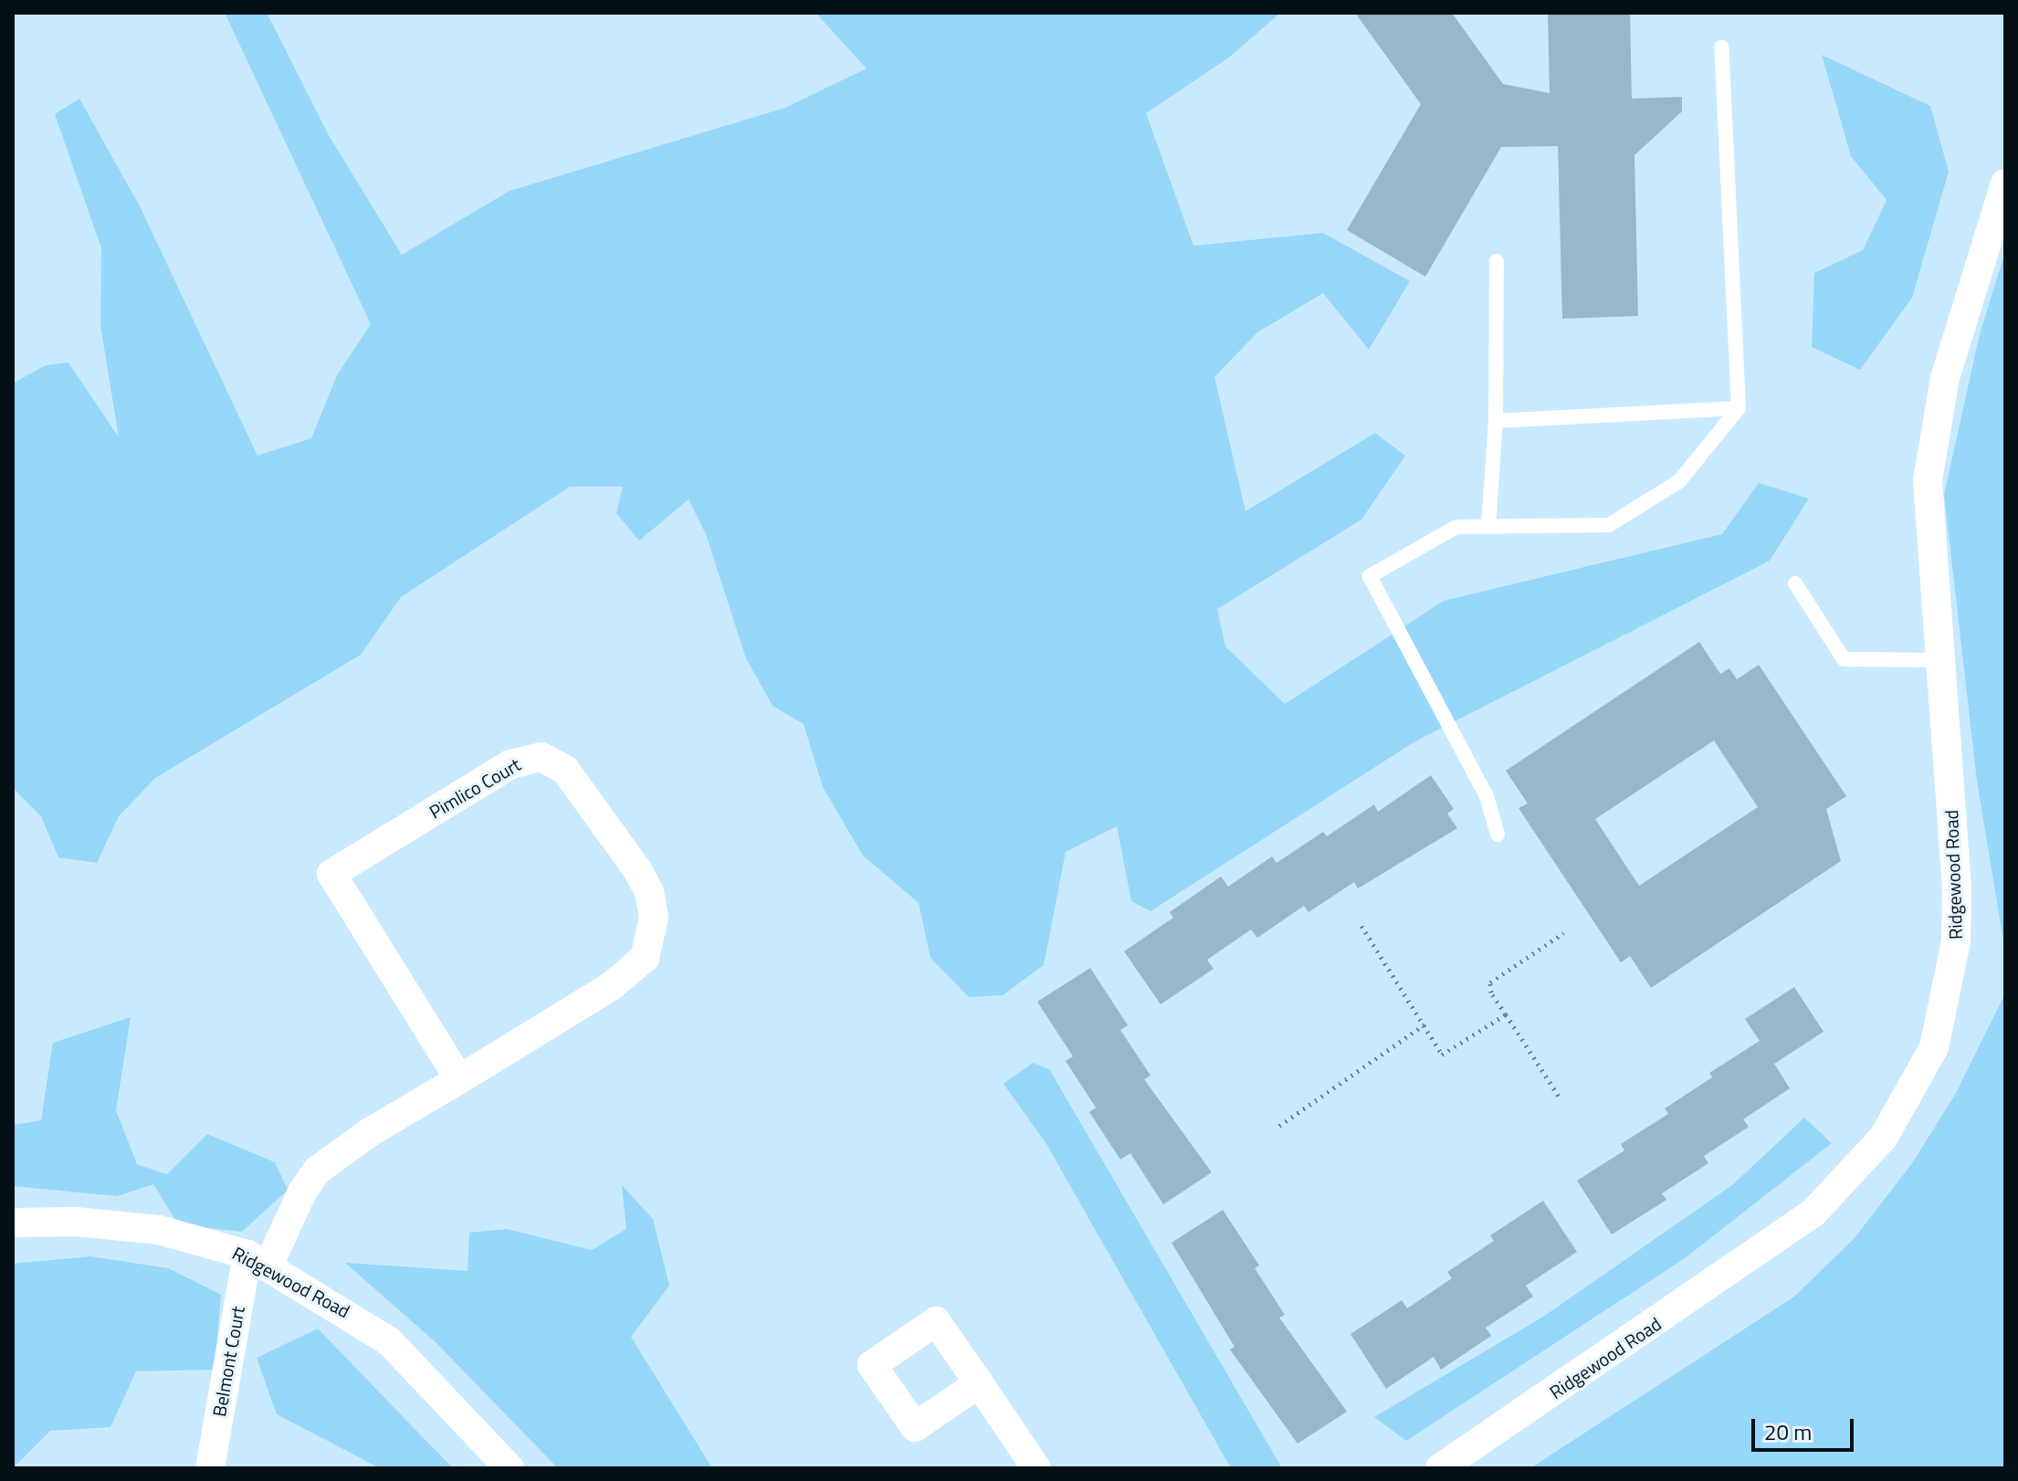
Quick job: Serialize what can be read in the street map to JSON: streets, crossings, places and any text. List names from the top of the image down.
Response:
{
  "streets": {
    "street": ["Pimlico Court", "Ridgewood Road", "Belmont Court"]
  },
  "crossings": [
    ["Pimlico Court", "Ridgewood Road"],
    ["Pimlico Court", "Belmont Court"],
    ["Ridgewood Road", "Belmont Court"]
  ],
  "scale_bar": "20 m"
}
